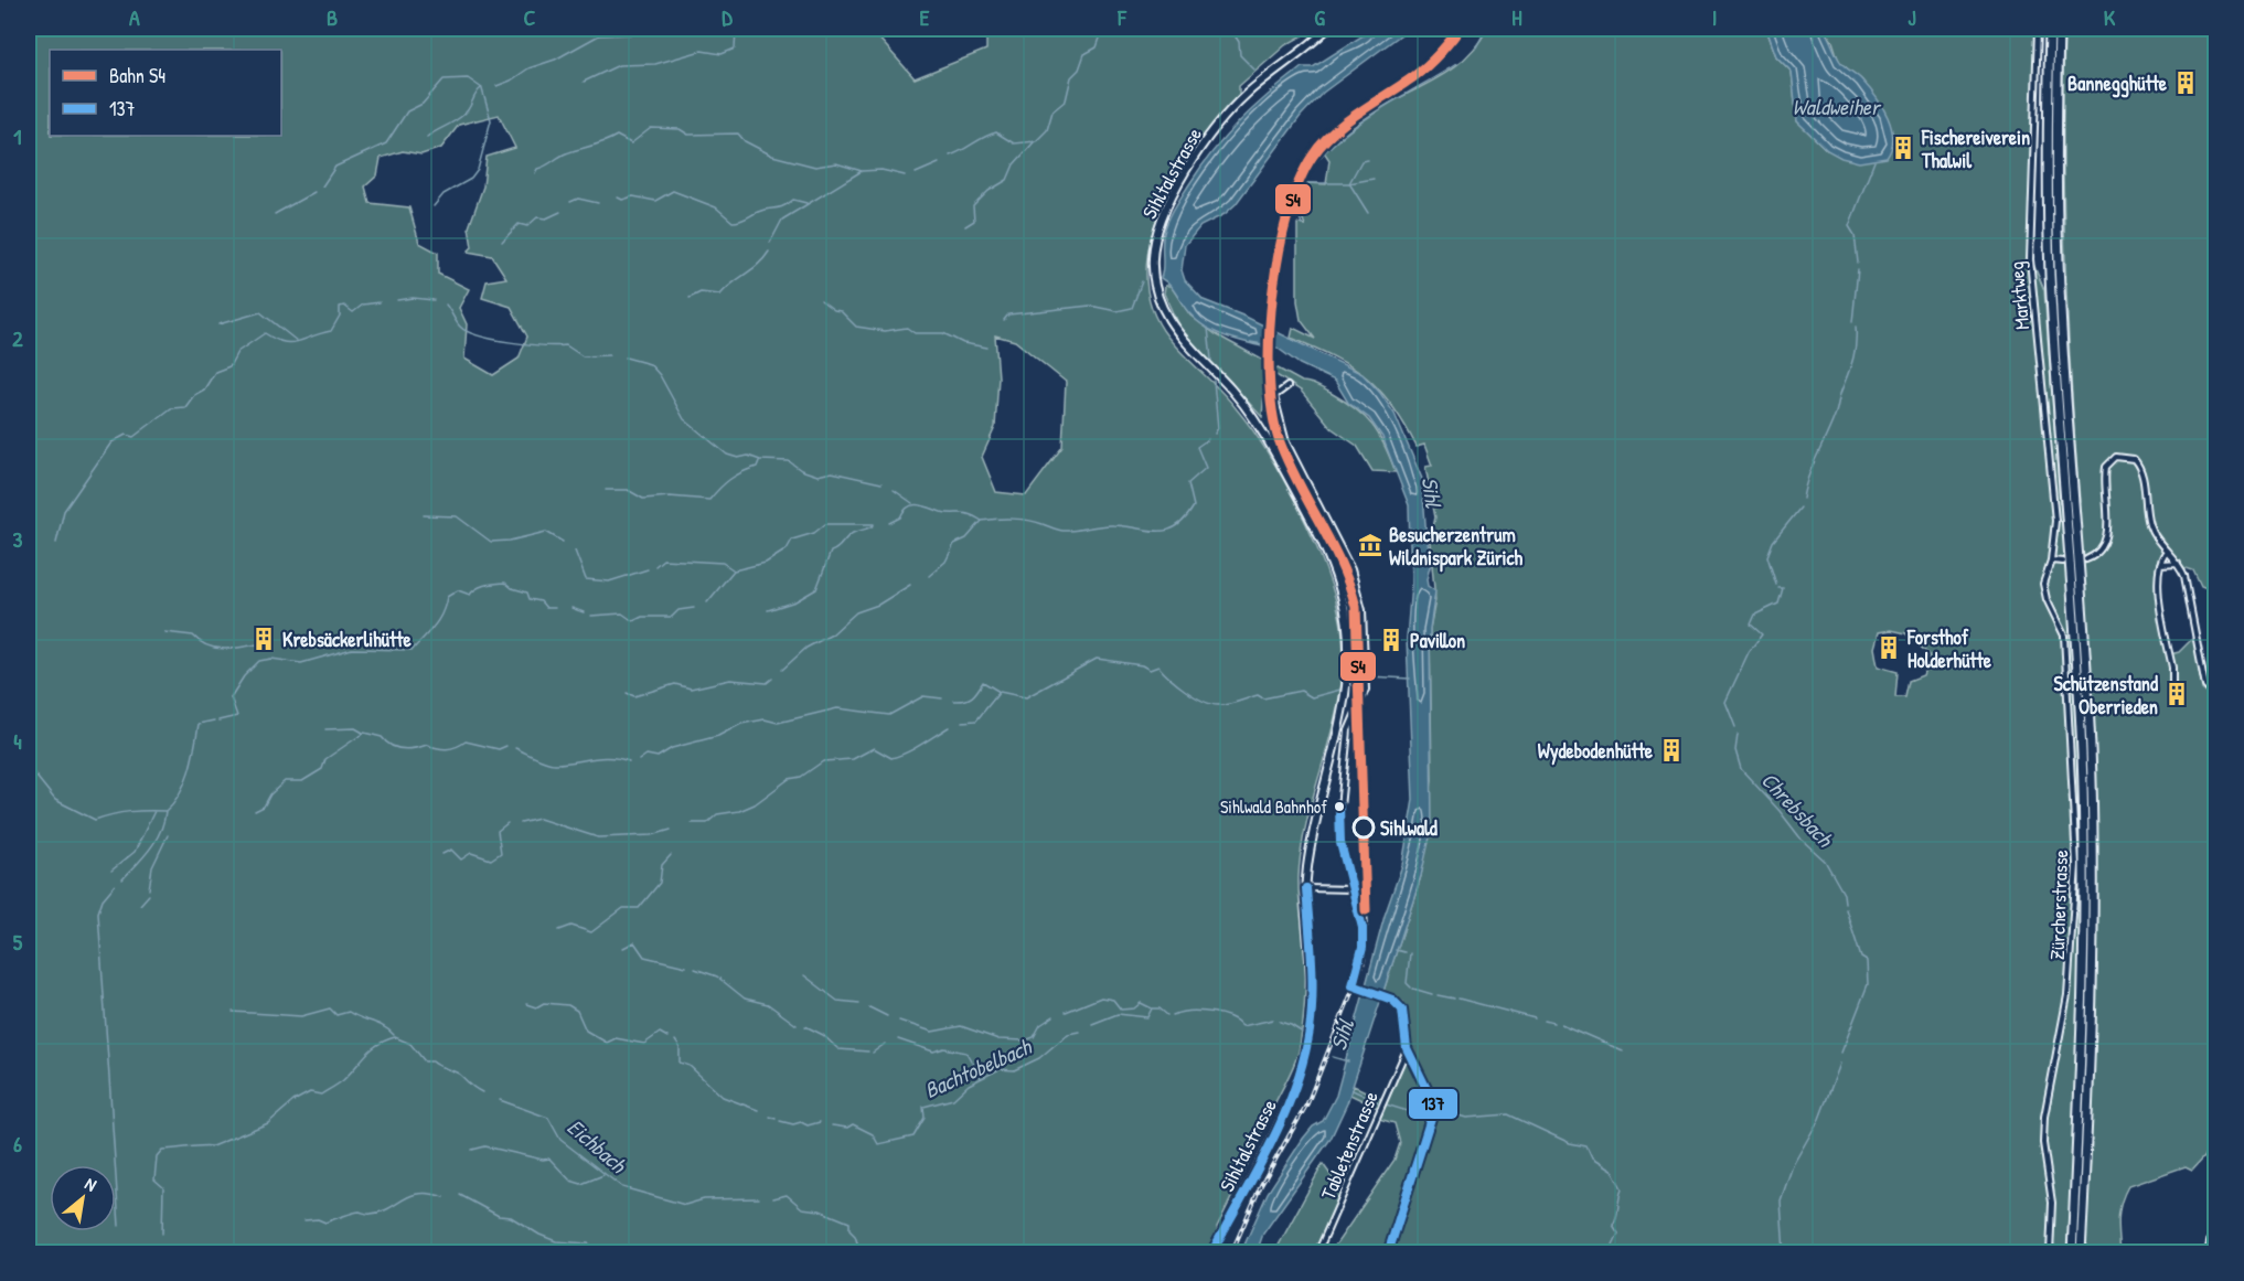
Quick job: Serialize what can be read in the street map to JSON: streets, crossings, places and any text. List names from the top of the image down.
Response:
{
  "streets": {
    "main road": ["Sihltalstrasse"],
    "street": ["Marktweg", "Zürcherstrasse", "Tabletenstrasse"]
  },
  "crossings": [
    ["Marktweg", "Zürcherstrasse"]
  ],
  "water": [
    "Waldweiher",
    "Sihl",
    "Chrebsbach",
    "Bachtobelbach",
    "Eichbach"
  ],
  "places": {
    "building": [
      "Bannegghütte",
      "Fischereiverein Thalwil",
      "Krebsäckerlihütte",
      "Pavillon",
      "Forsthof Holderhütte",
      "Schützenstand Oberrieden",
      "Wydebodenhütte"
    ],
    "museum": ["Besucherzentrum Wildnispark Zürich"],
    "other": ["Sihlwald Bahnhof", "Sihlwald"]
  },
  "lines": ["rail line S4", "transit line 137"],
  "legend": ["Bahn S4", "137"],
  "north": "top right",
  "grid": {
    "columns": [
      "A",
      "B",
      "C",
      "D",
      "E",
      "F",
      "G",
      "H",
      "I",
      "J",
      "K"
    ],
    "rows": [
      "1",
      "2",
      "3",
      "4",
      "5",
      "6"
    ]
  }
}
